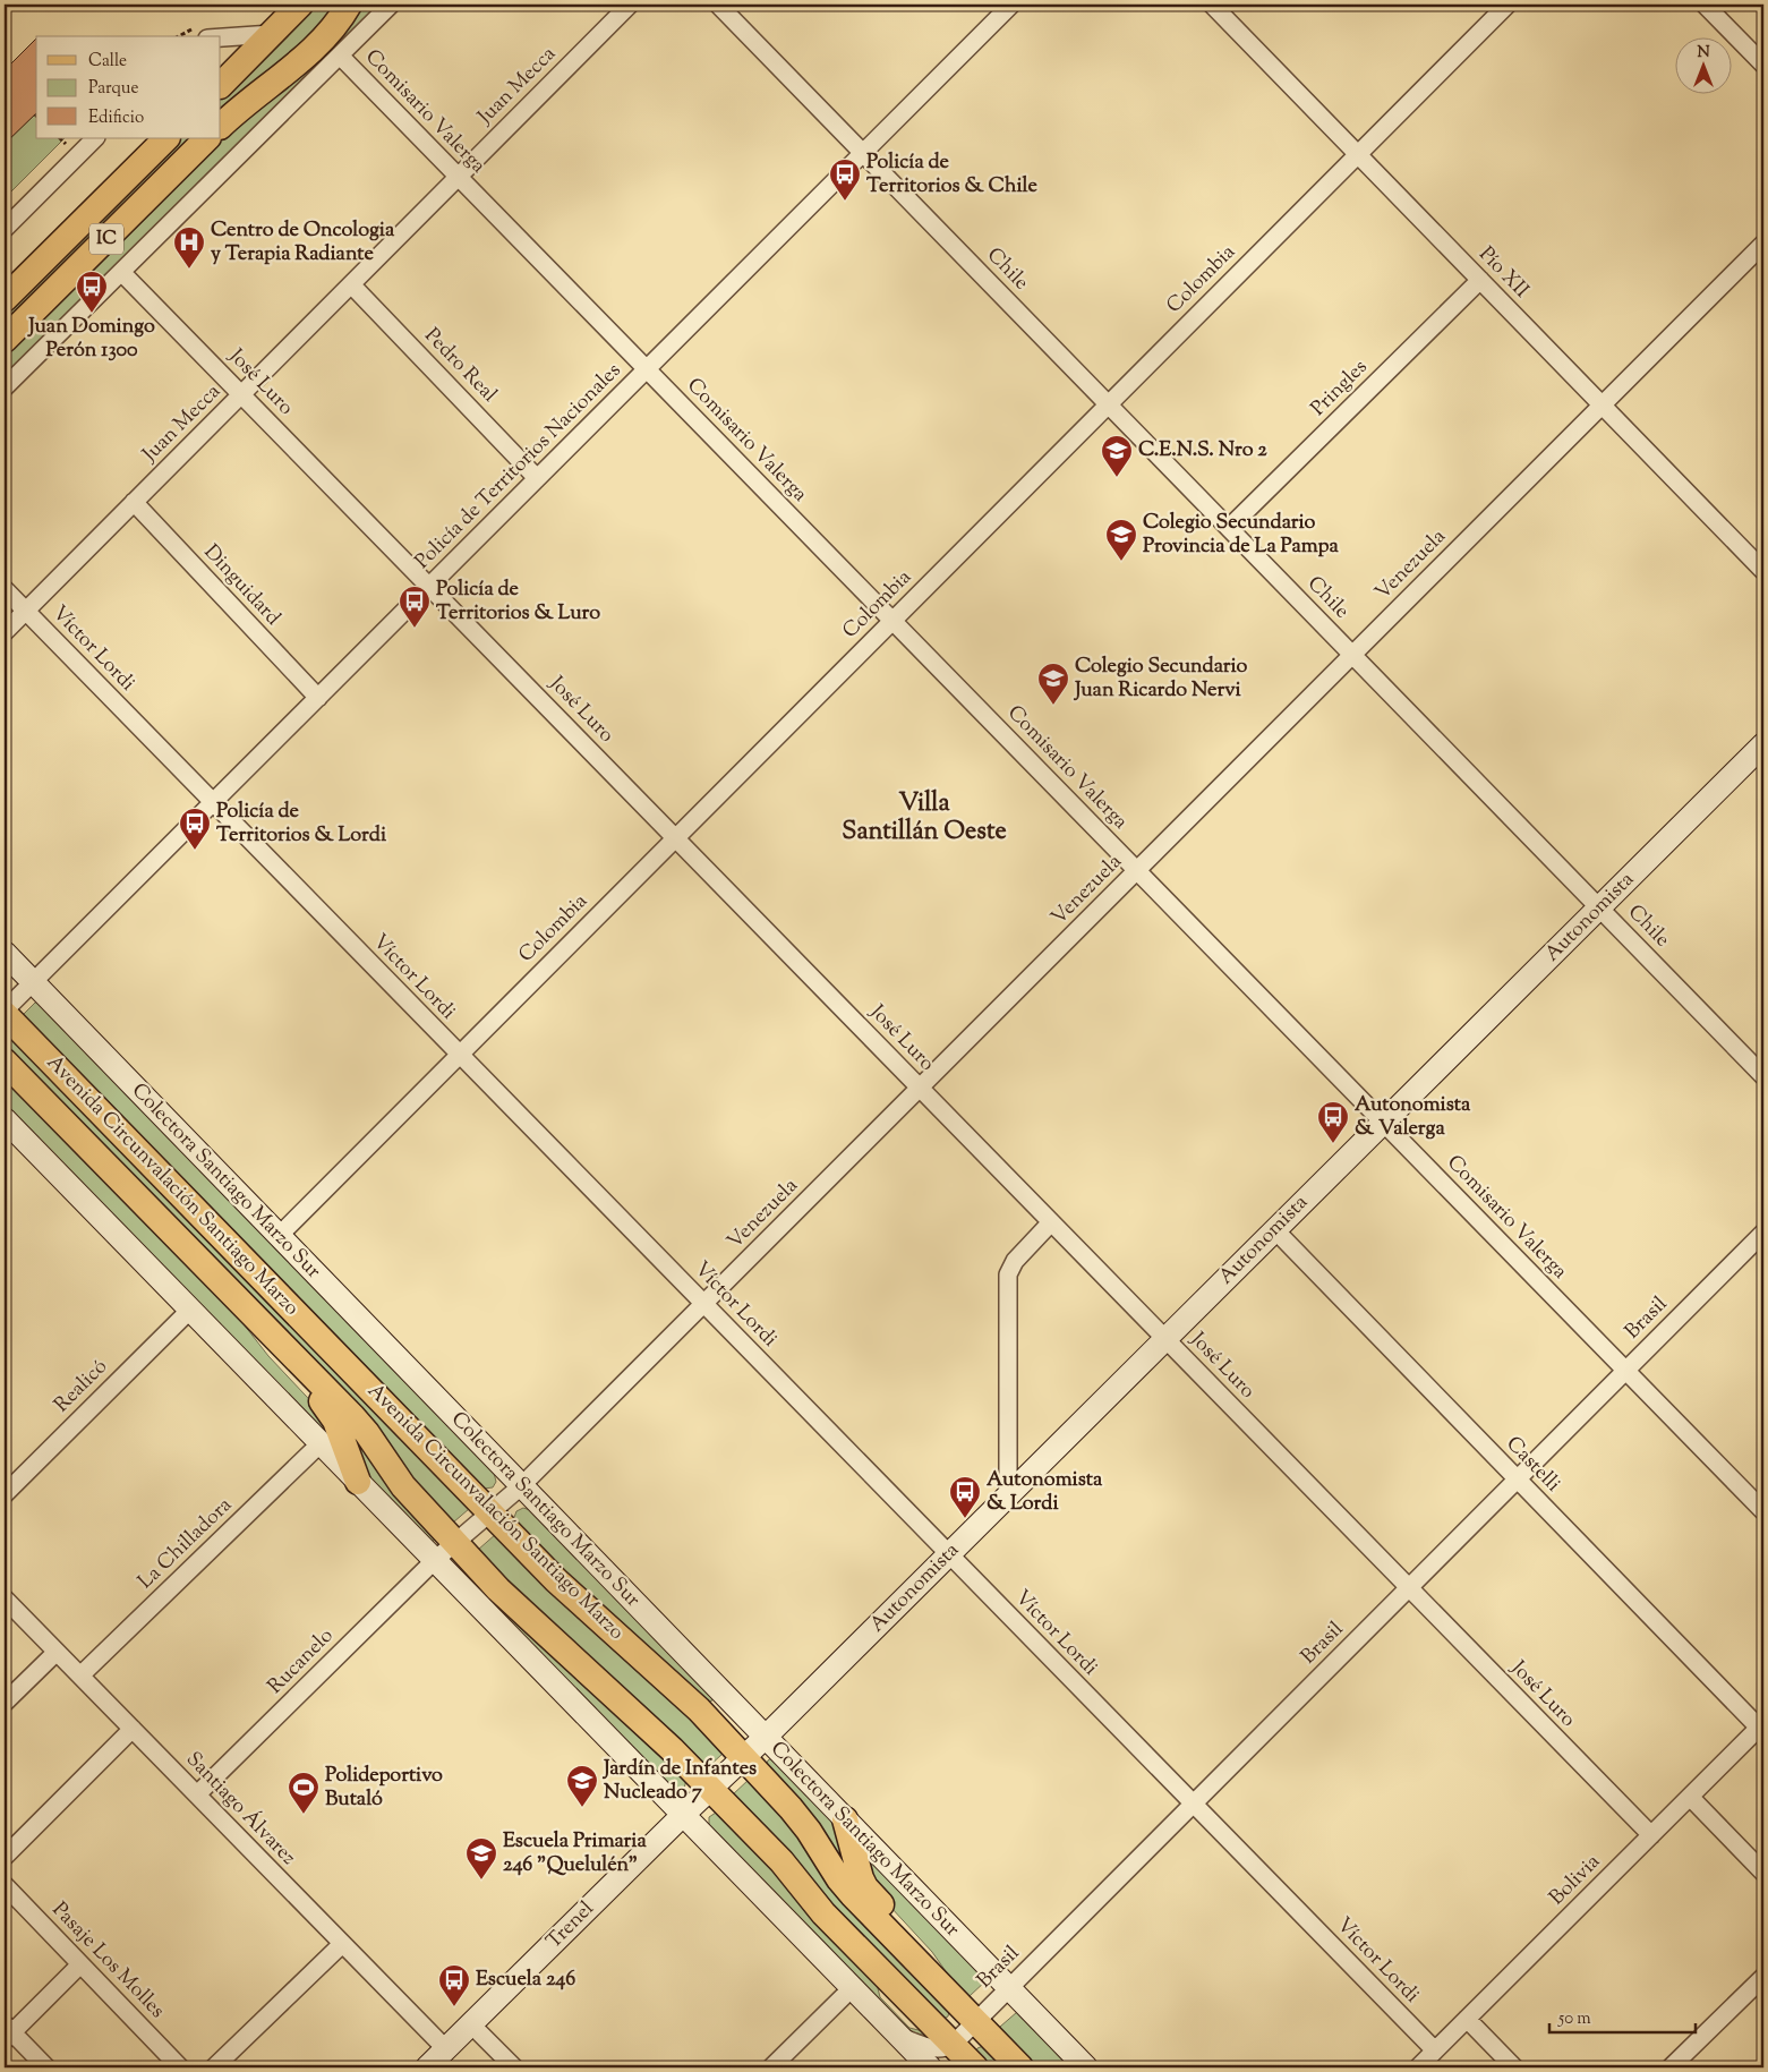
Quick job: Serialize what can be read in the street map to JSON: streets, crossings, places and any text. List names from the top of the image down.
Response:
{
  "streets": {
    "main road": ["IC", "Avenida Circunvalación Santiago Marzo"],
    "street": [
      "Juan Mecca",
      "Comisario Valerga",
      "Chile",
      "Pío XII",
      "Colombia",
      "Pedro Real",
      "José Luro",
      "Pringles",
      "Policía de Territorios Nacionales",
      "Venezuela",
      "Dinguidard",
      "Víctor Lordi",
      "Autonomista",
      "Colectora Santiago Marzo Sur",
      "Brasil",
      "Realicó",
      "Castelli",
      "La Chilladora",
      "Rucanelo",
      "Santiago Álvarez",
      "Bolivia",
      "Trenel",
      "Pasaje Los Molles"
    ]
  },
  "crossings": [
    ["Juan Mecca", "Comisario Valerga"],
    ["Juan Mecca", "Pedro Real"],
    ["Juan Mecca", "José Luro"],
    ["Juan Mecca", "Dinguidard"],
    ["Juan Mecca", "Víctor Lordi"],
    ["Comisario Valerga", "Colombia"],
    ["Comisario Valerga", "Policía de Territorios Nacionales"],
    ["Comisario Valerga", "Venezuela"],
    ["Comisario Valerga", "Autonomista"],
    ["Comisario Valerga", "Brasil"],
    ["Chile", "Colombia"],
    ["Chile", "Pringles"],
    ["Chile", "Policía de Territorios Nacionales"],
    ["Chile", "Venezuela"],
    ["Chile", "Autonomista"],
    ["Pío XII", "Colombia"],
    ["Pío XII", "Pringles"],
    ["Pío XII", "Venezuela"],
    ["Colombia", "José Luro"],
    ["Colombia", "Víctor Lordi"],
    ["Colombia", "Colectora Santiago Marzo Sur"],
    ["Pedro Real", "Policía de Territorios Nacionales"],
    ["José Luro", "Policía de Territorios Nacionales"],
    ["José Luro", "Venezuela"],
    ["José Luro", "Autonomista"],
    ["José Luro", "Brasil"],
    ["José Luro", "Bolivia"],
    ["Policía de Territorios Nacionales", "Dinguidard"],
    ["Policía de Territorios Nacionales", "Víctor Lordi"],
    ["Policía de Territorios Nacionales", "Colectora Santiago Marzo Sur"],
    ["Venezuela", "Víctor Lordi"],
    ["Venezuela", "Colectora Santiago Marzo Sur"],
    ["Venezuela", "Avenida Circunvalación Santiago Marzo"],
    ["Venezuela", "Rucanelo"],
    ["Víctor Lordi", "Autonomista"],
    ["Víctor Lordi", "Brasil"],
    ["Víctor Lordi", "Bolivia"],
    ["Autonomista", "Colectora Santiago Marzo Sur"],
    ["Autonomista", "Castelli"],
    ["Autonomista", "Trenel"],
    ["Colectora Santiago Marzo Sur", "Brasil"],
    ["Colectora Santiago Marzo Sur", "Trenel"],
    ["Avenida Circunvalación Santiago Marzo", "Brasil"],
    ["Avenida Circunvalación Santiago Marzo", "Trenel"],
    ["Brasil", "Castelli"],
    ["Castelli", "Bolivia"],
    ["La Chilladora", "Santiago Álvarez"],
    ["Rucanelo", "Santiago Álvarez"],
    ["Santiago Álvarez", "Trenel"]
  ],
  "districts": ["Villa Santillán Oeste"],
  "places": {
    "bus stop": [
      "Policía de Territorios & Chile",
      "Juan Domingo Perón 1300",
      "Policía de Territorios & Luro",
      "Policía de Territorios & Lordi",
      "Autonomista & Valerga",
      "Autonomista & Lordi",
      "Escuela 246"
    ],
    "hospital": ["Centro de Oncologia y Terapia Radiante"],
    "school or university": [
      "C.E.N.S. Nro 2",
      "Colegio Secundario Provincia de La Pampa",
      "Colegio Secundario Juan Ricardo Nervi",
      "Jardín de Infantes Nucleado 7",
      "Escuela Primaria 246 \"Quelulén\""
    ],
    "sports": ["Polideportivo Butaló"]
  },
  "legend": ["Calle", "Parque", "Edificio"],
  "scale_bar": "50 m",
  "north": "top"
}
